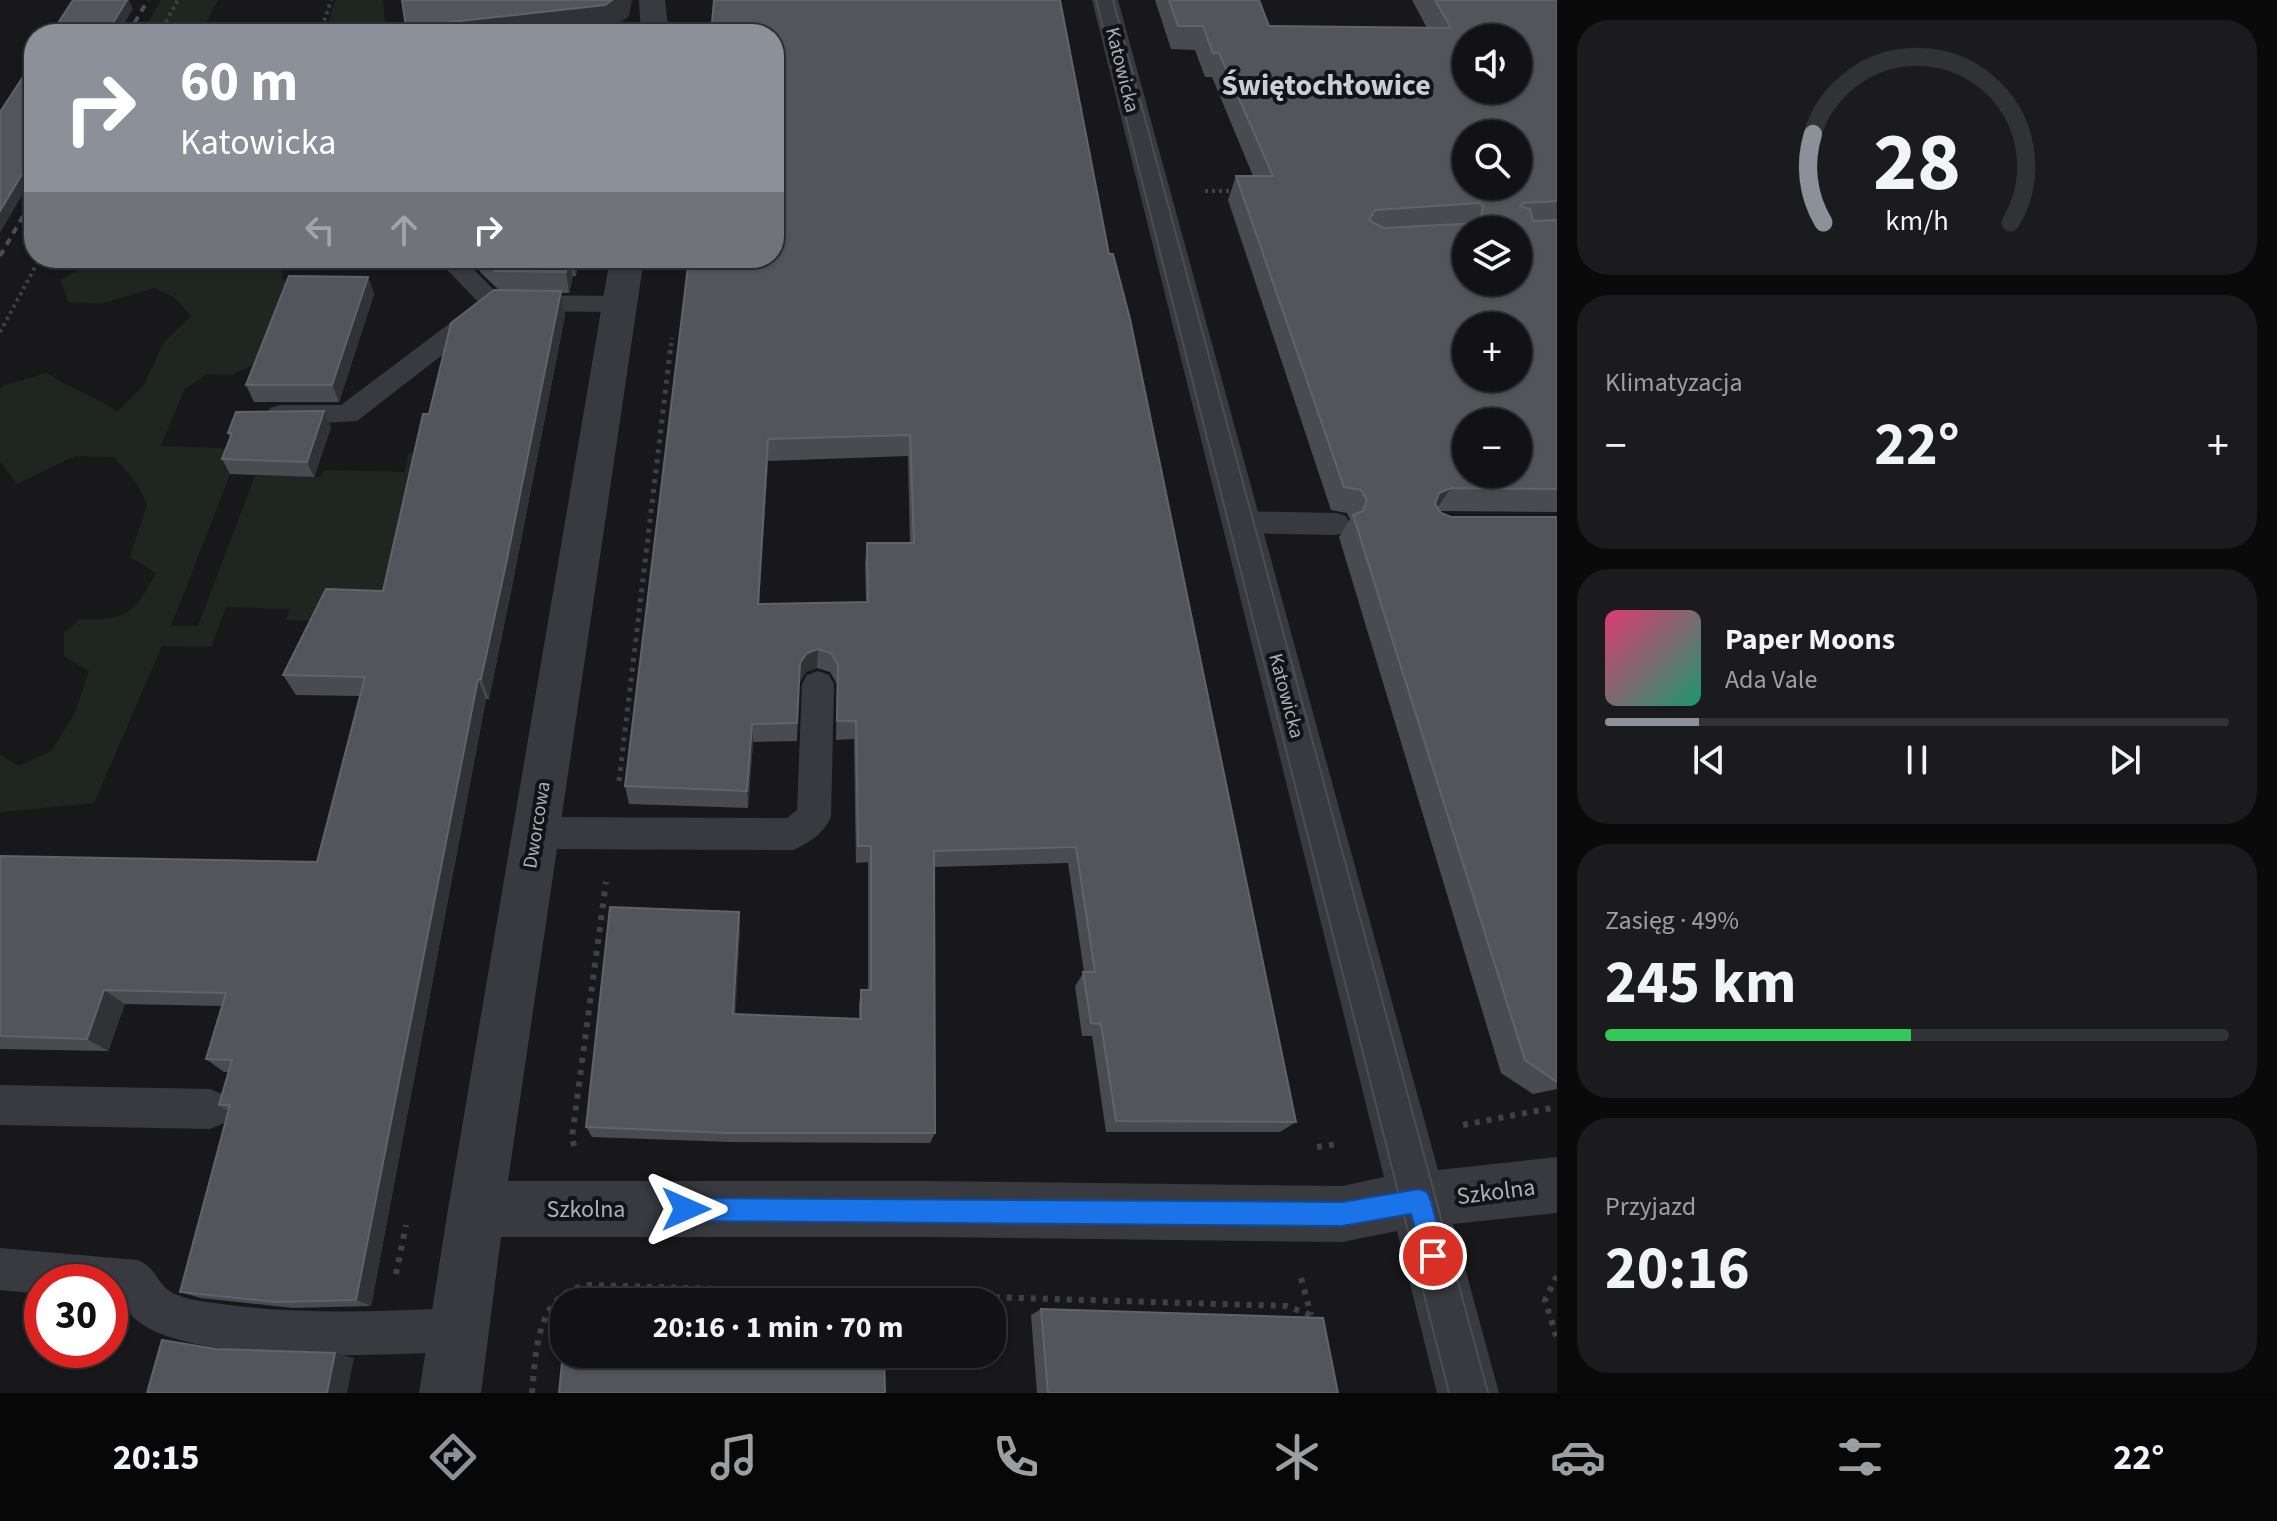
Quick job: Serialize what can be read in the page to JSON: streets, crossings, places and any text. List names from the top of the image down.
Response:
{
  "streets": {
    "street": ["Katowicka", "Dworcowa", "Szkolna"]
  },
  "crossings": [
    ["Katowicka", "Szkolna"],
    ["Dworcowa", "Szkolna"]
  ],
  "districts": ["Świętochłowice"],
  "page": {
    "map_buttons": ["+", "−"],
    "turn": ["60 m", "Katowicka"],
    "tile": [
      "Klimatyzacja",
      ["Zasięg · 49%", "245 km"],
      ["Przyjazd", "20:16"]
    ],
    "heat": ["−", "22°", "+"],
    "song": ["Paper Moons", "Ada Vale"],
    "limit": "30",
    "trip": "20:16 · 1 min · 70 m",
    "tabs": ["20:15", "22°"],
    "gauge": ["28", "km/h"]
  }
}
